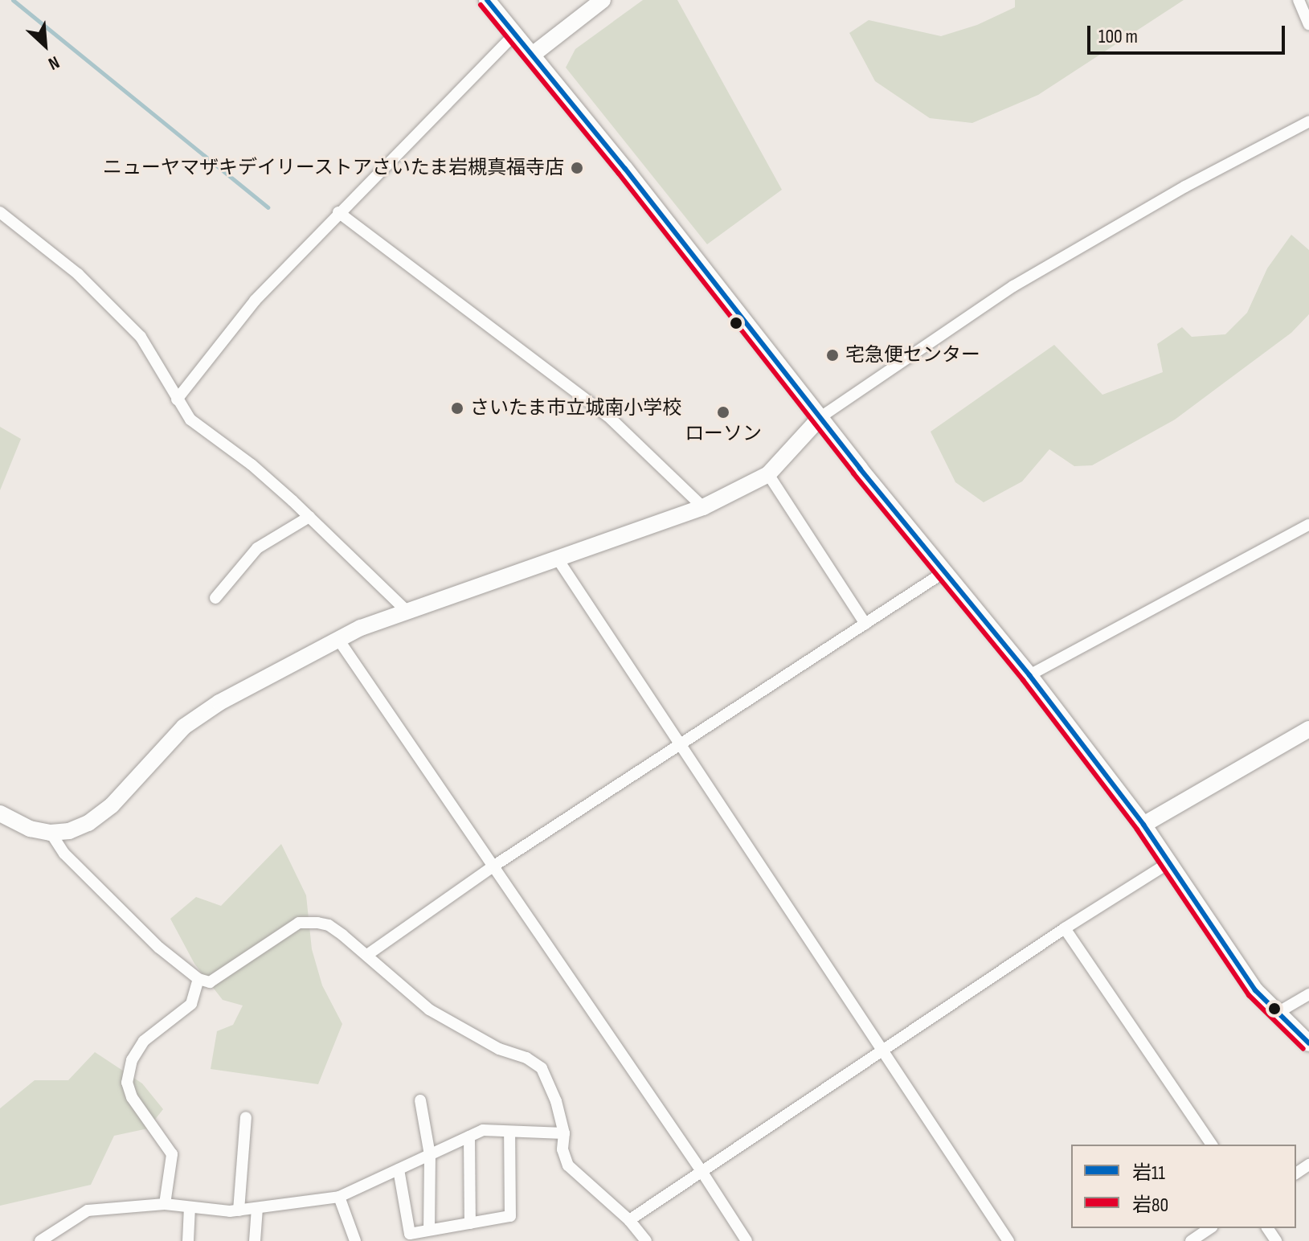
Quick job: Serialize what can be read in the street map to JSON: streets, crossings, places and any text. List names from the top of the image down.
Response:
{
  "places": [
    "ニューヤマザキデイリーストアさいたま岩槻真福寺店",
    "宅急便センター",
    "さいたま市立城南小学校",
    "ローソン"
  ],
  "lines": ["transit line 岩11", "transit line 岩80"],
  "legend": ["岩11", "岩80"],
  "scale_bar": "100 m",
  "north": "bottom right"
}
